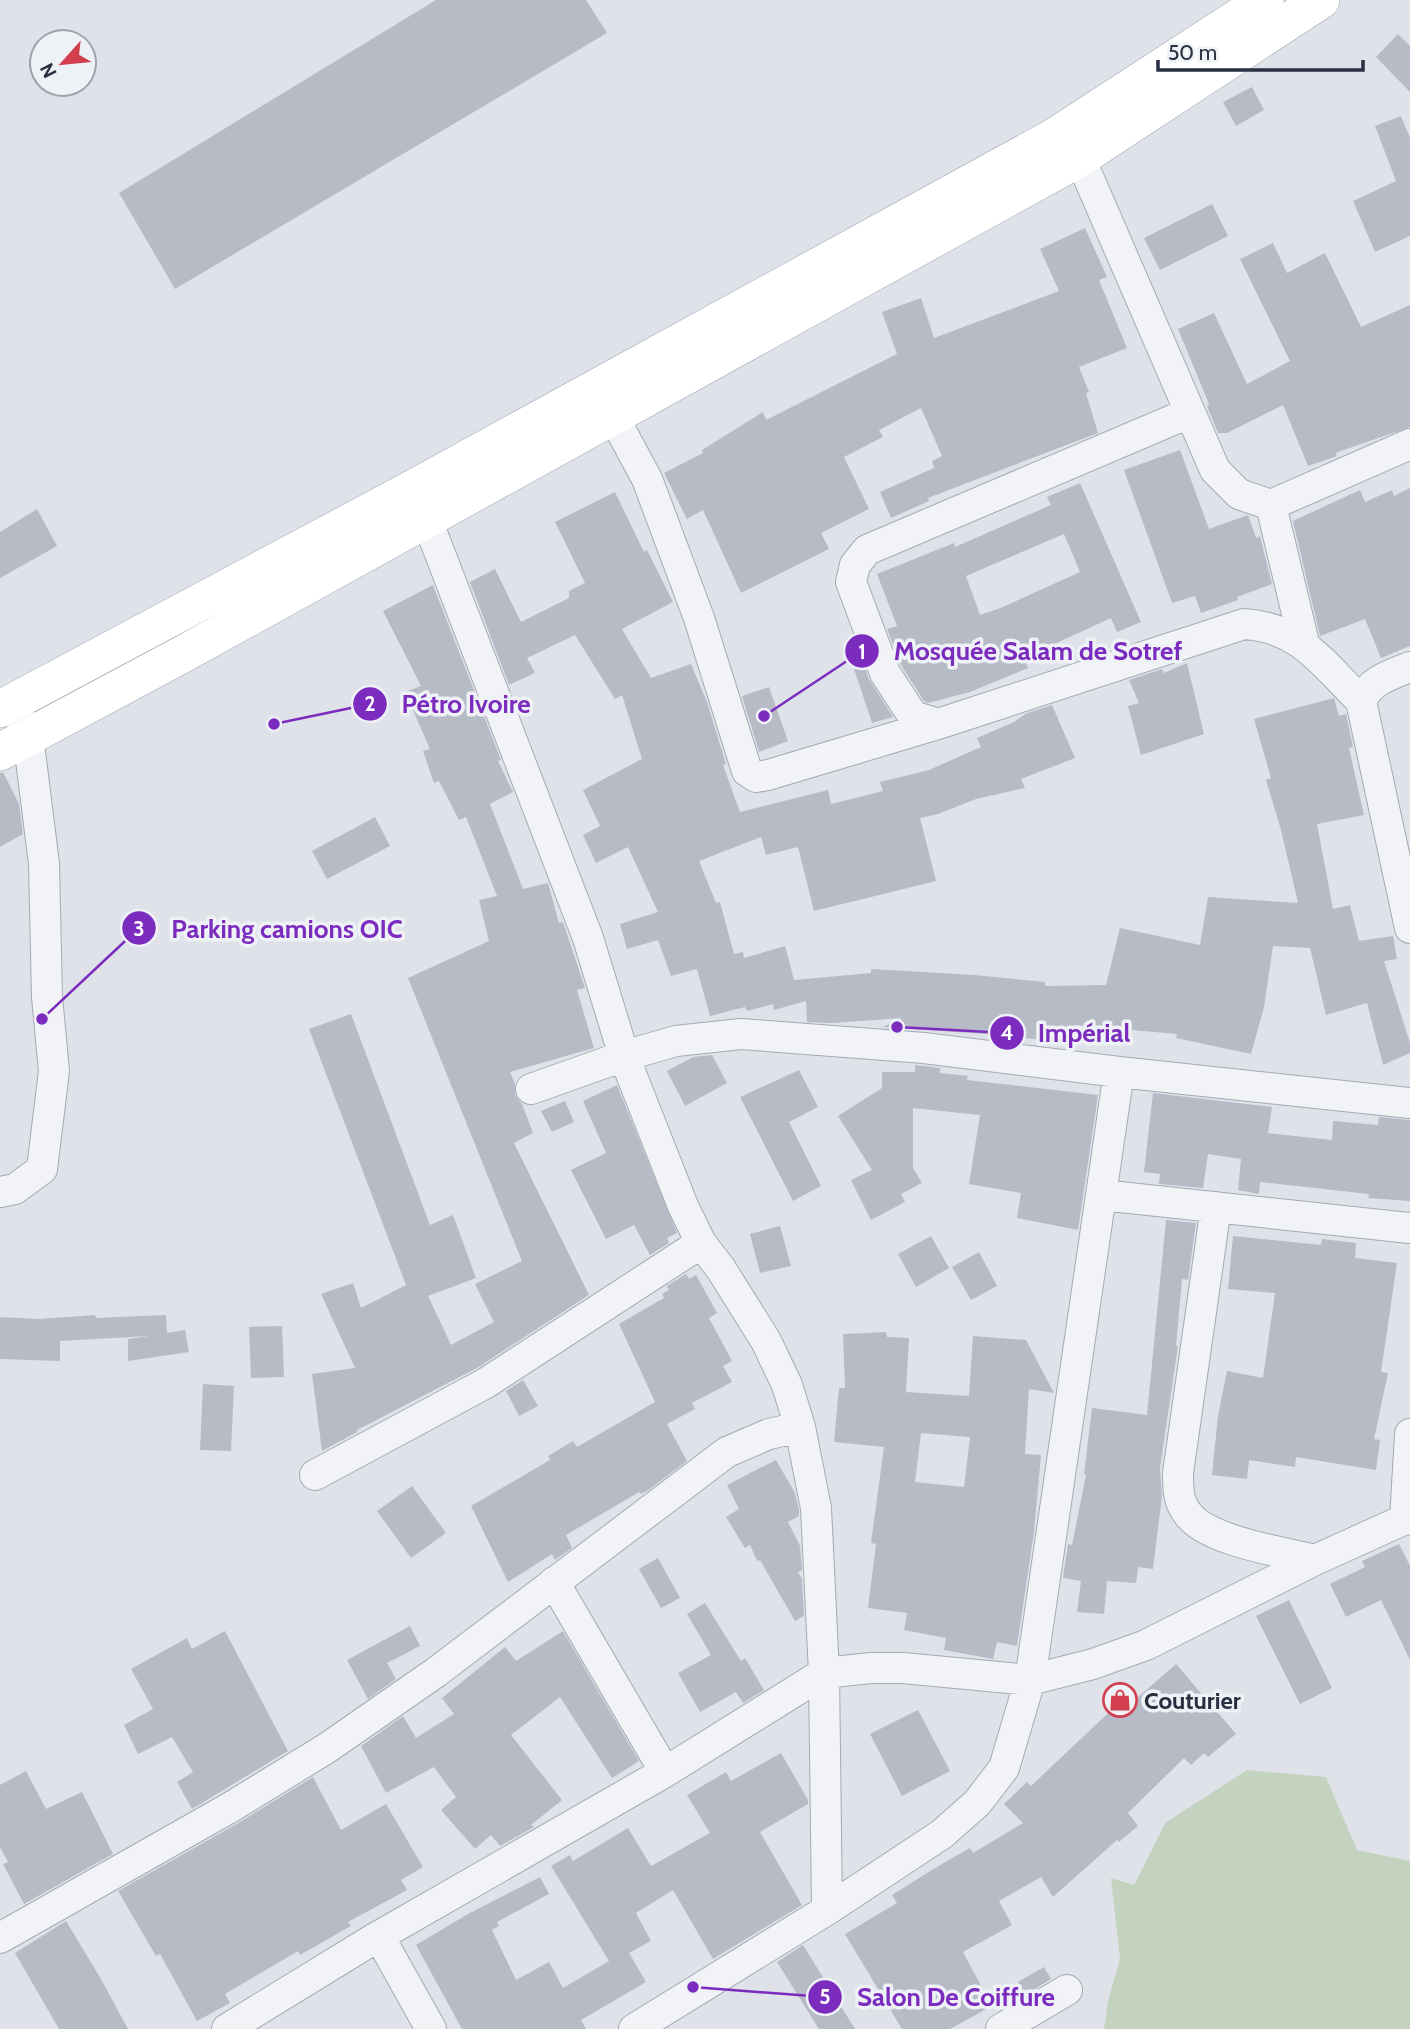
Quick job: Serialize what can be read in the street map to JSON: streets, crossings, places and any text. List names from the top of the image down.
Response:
{
  "places": {
    "other": [
      "Mosquée Salam de Sotref",
      "Pétro Ivoire",
      "Parking camions OIC",
      "Impérial",
      "Salon De Coiffure"
    ],
    "shop": ["Couturier"]
  },
  "scale_bar": "50 m",
  "north": "bottom left"
}
